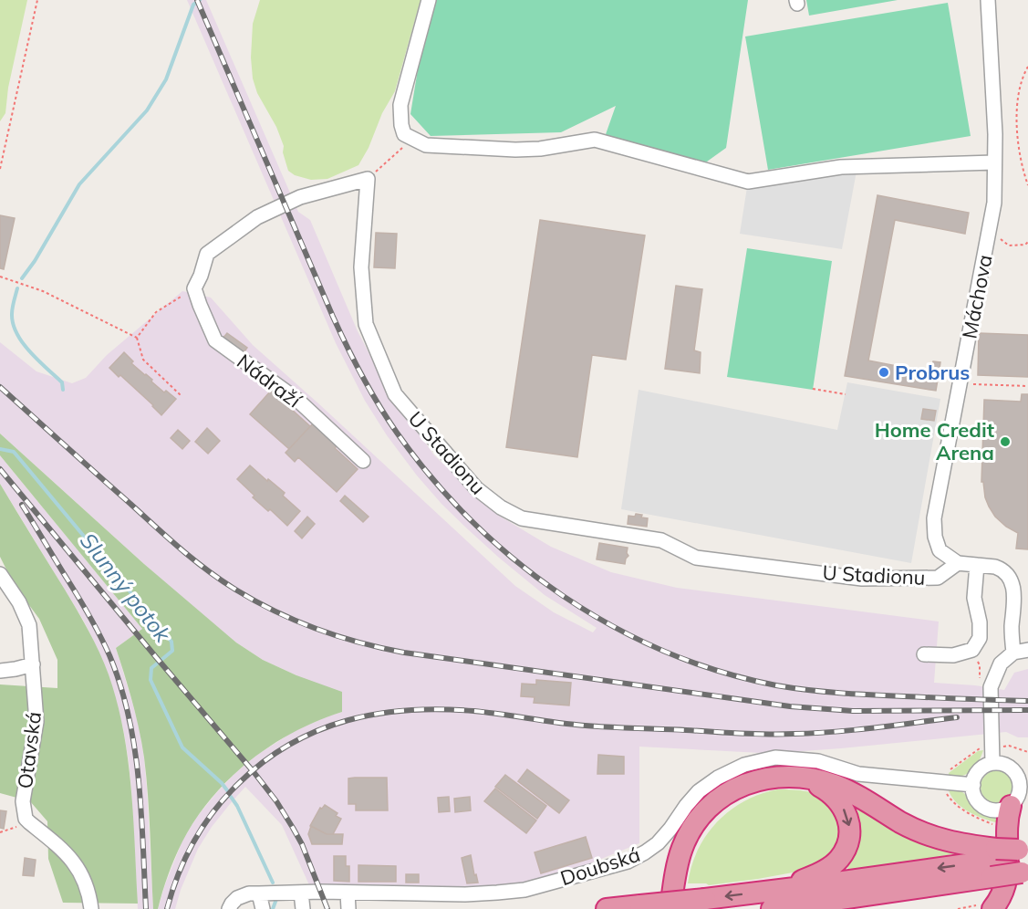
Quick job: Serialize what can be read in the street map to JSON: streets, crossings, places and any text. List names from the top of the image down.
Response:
{
  "streets": {
    "street": [
      "Máchova",
      "Nádraží",
      "U Stadionu",
      "Otavská",
      "Doubská"
    ]
  },
  "crossings": [
    ["Máchova", "U Stadionu"]
  ],
  "water": ["Slunný potok"],
  "places": ["Probrus", "Home Credit Arena"]
}
